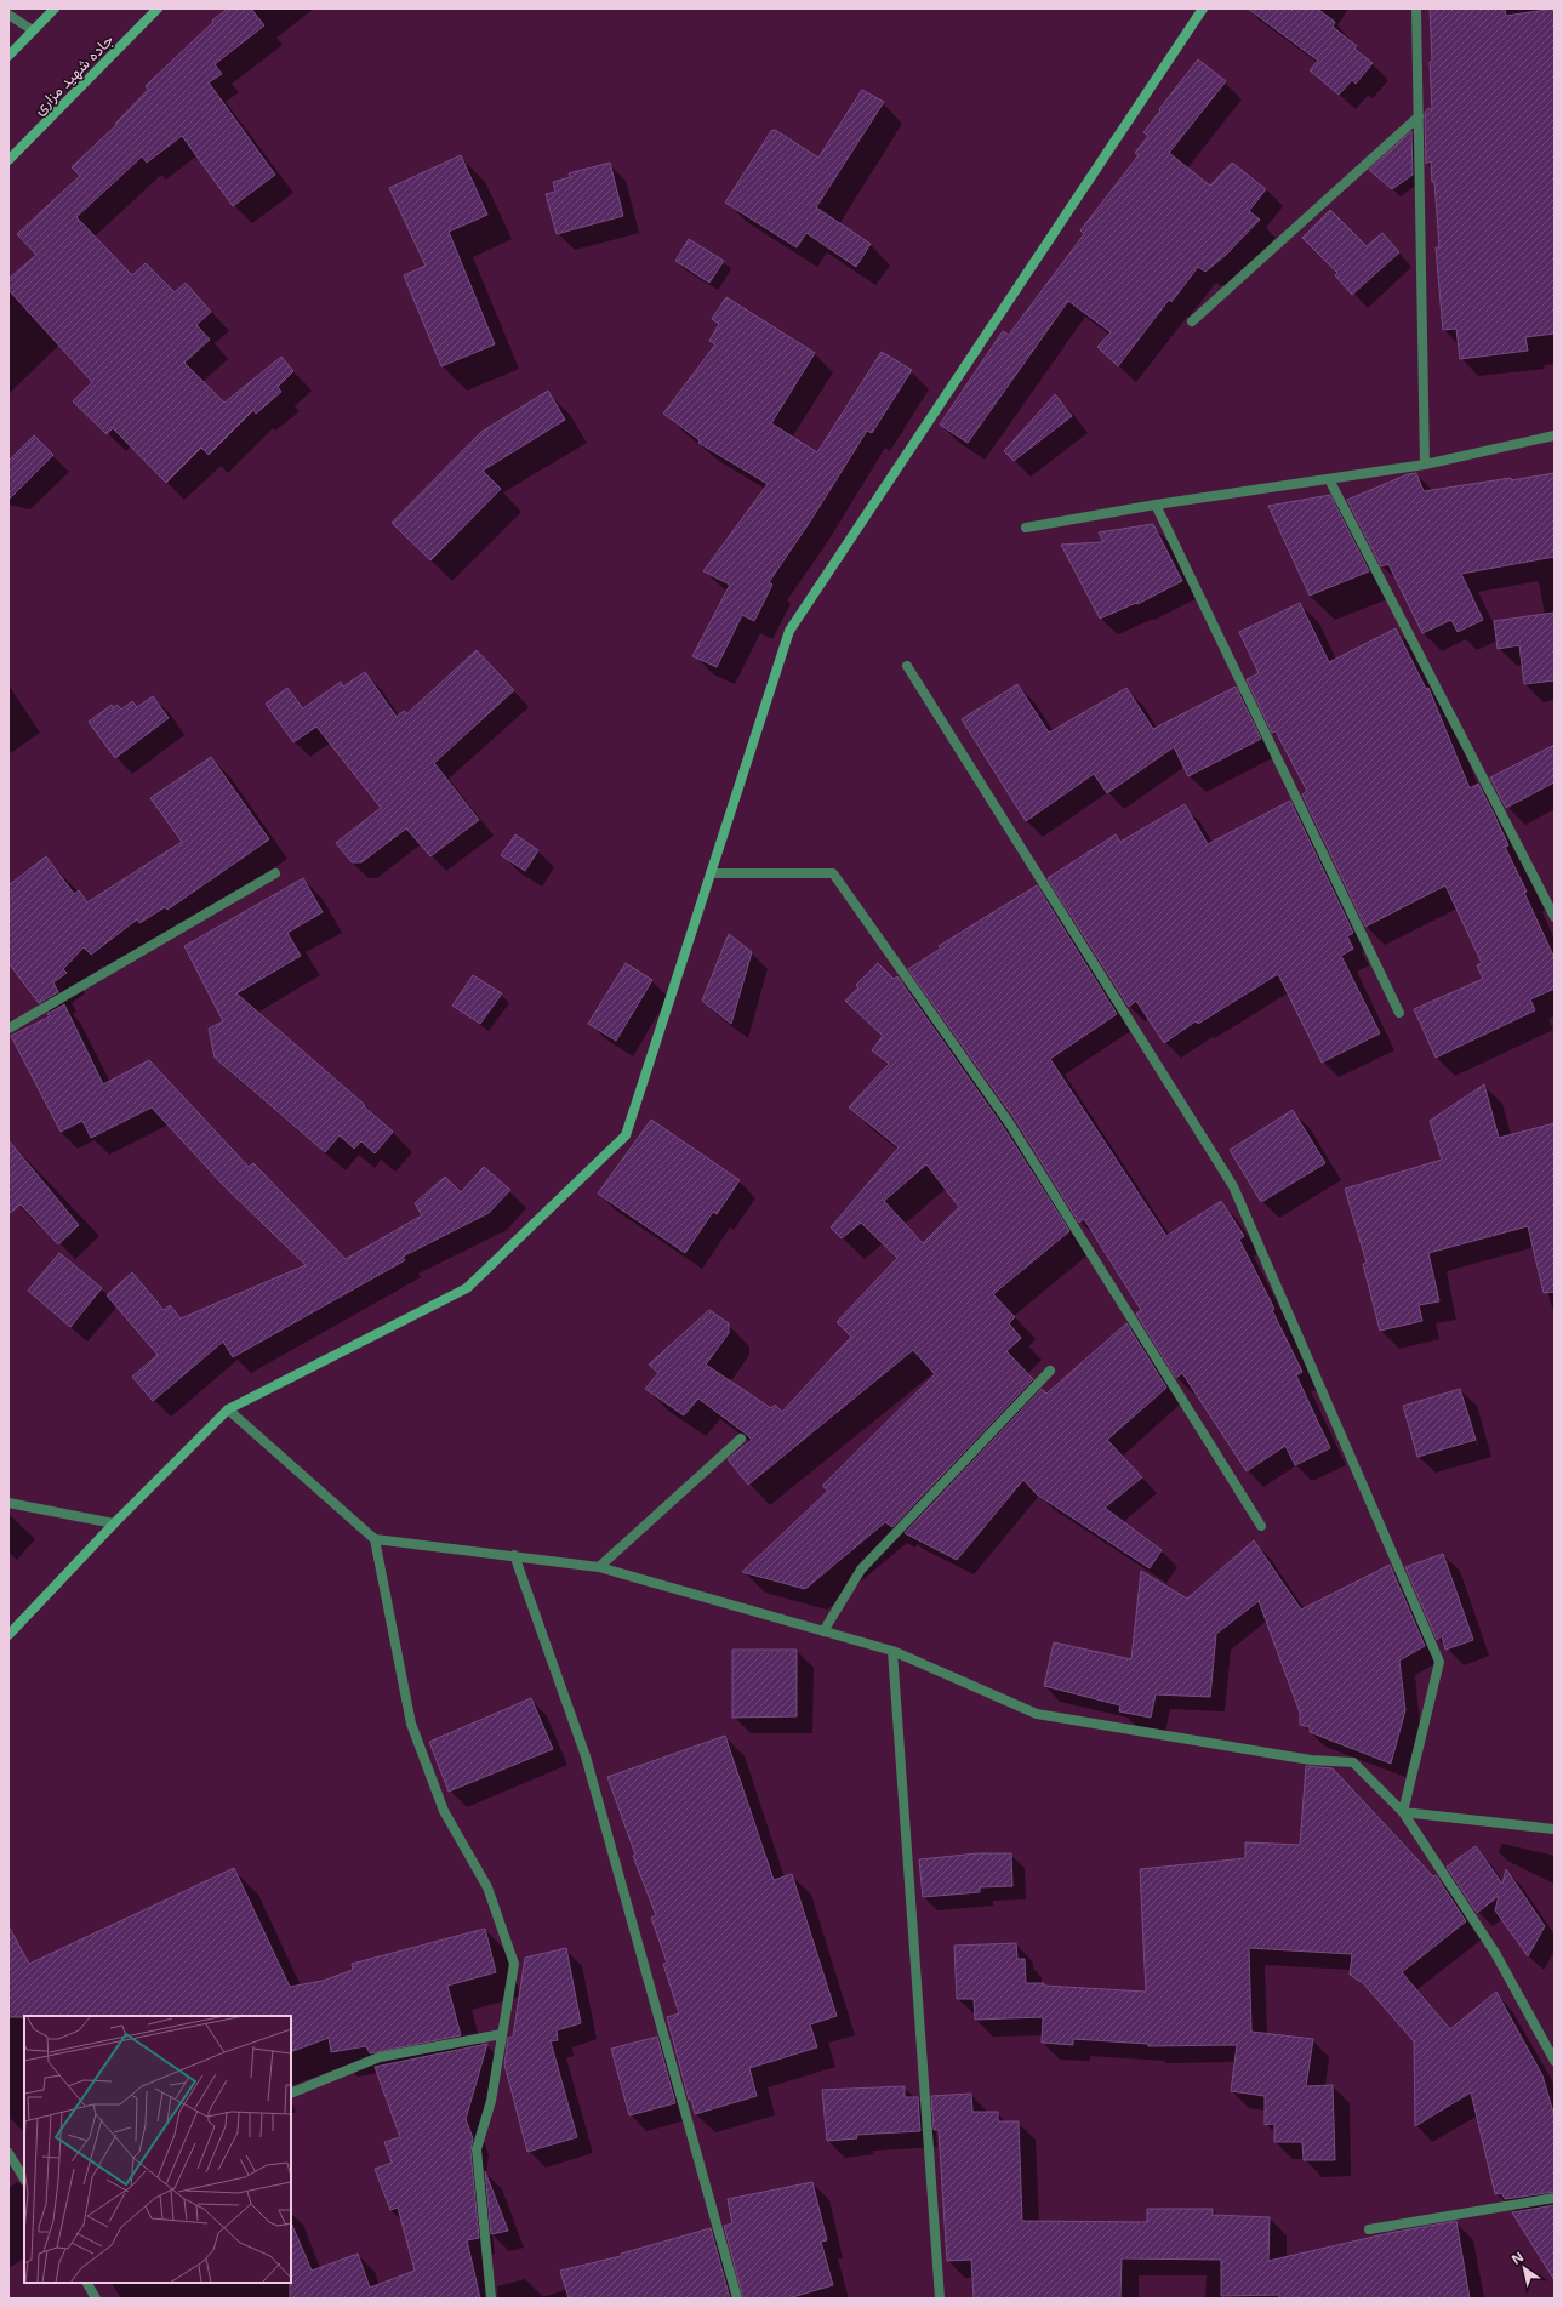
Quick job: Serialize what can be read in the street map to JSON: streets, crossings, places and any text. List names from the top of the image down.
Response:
{
  "streets": {
    "street": ["جاده شهید مزاری"]
  },
  "north": "top left"
}
